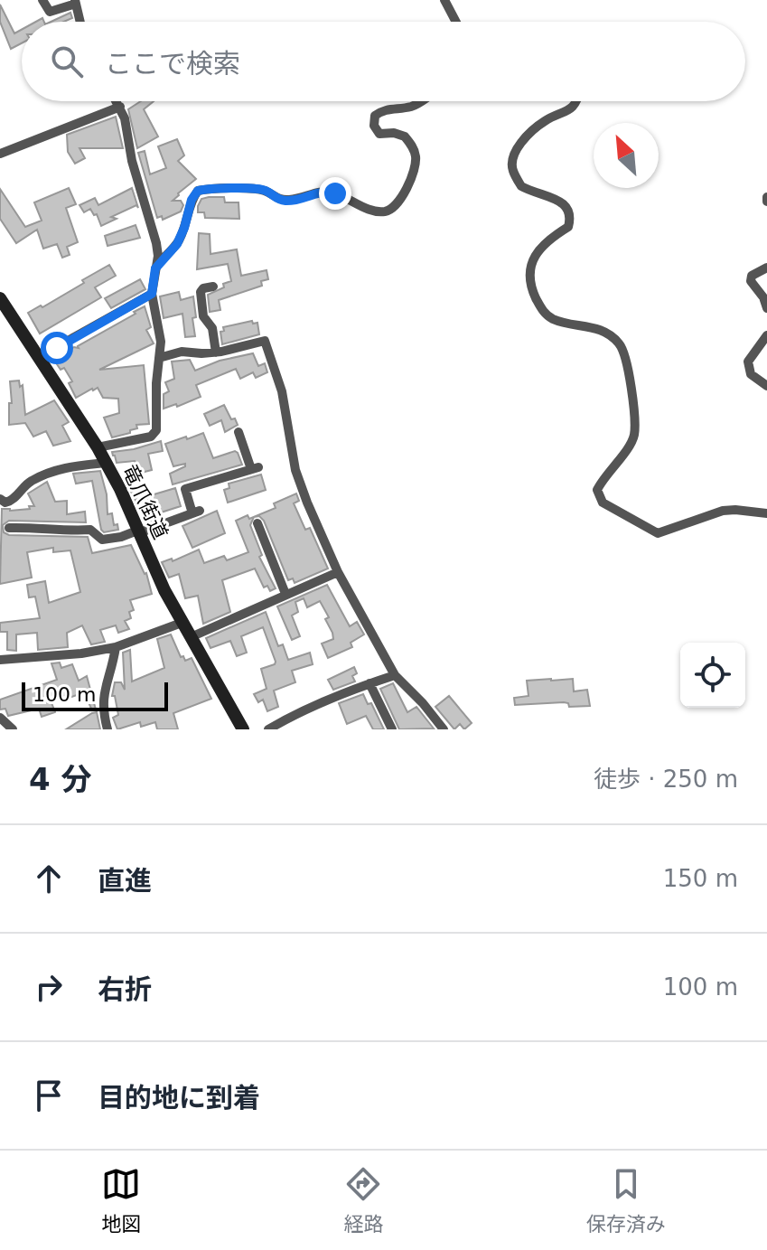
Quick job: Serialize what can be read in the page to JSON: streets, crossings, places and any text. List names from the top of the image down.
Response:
{
  "streets": {
    "main road": ["竜爪街道"]
  },
  "scale_bar": "100 m",
  "north": "top left",
  "page": {
    "search": "ここで検索",
    "scale": "100 m",
    "heading": ["4 分", "徒歩 · 250 m"],
    "list": [
      ["直進", "150 m"],
      ["右折", "100 m"],
      "目的地に到着"
    ],
    "nav": ["地図", "経路", "保存済み"]
  }
}
